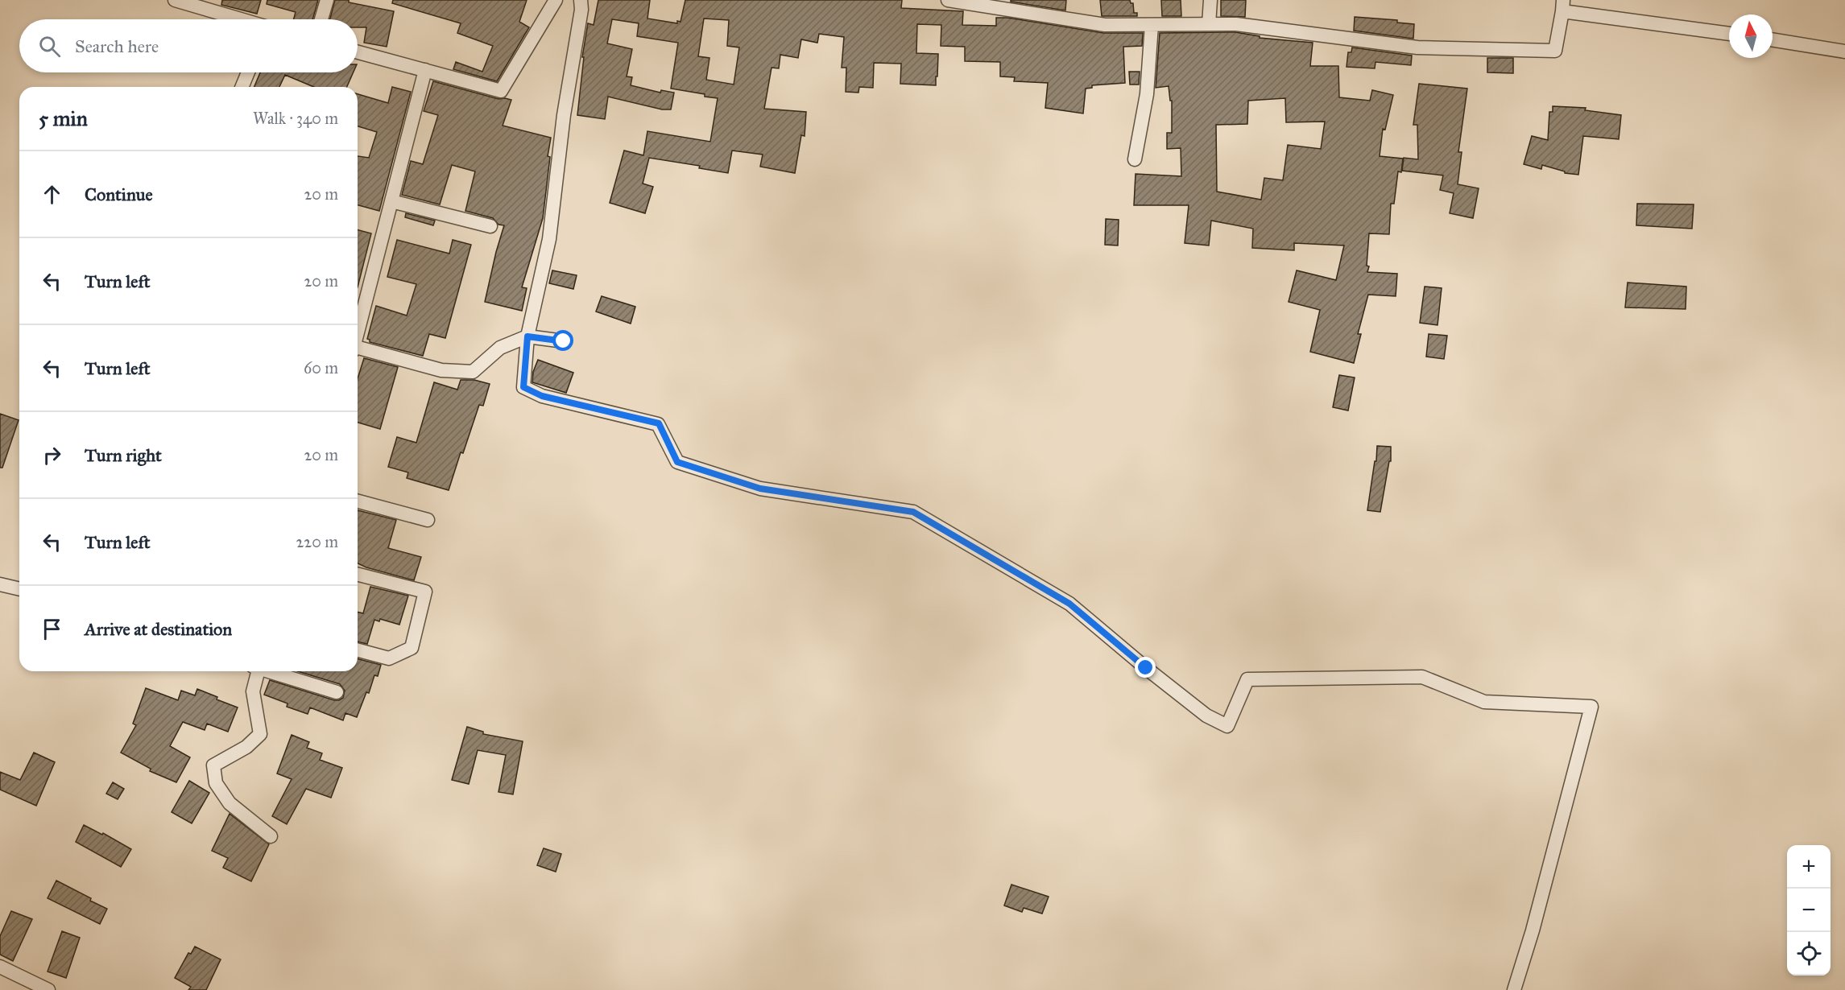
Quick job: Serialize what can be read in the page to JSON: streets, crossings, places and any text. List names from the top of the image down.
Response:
{
  "north": "top",
  "page": {
    "search": "Search here",
    "heading": ["5 min", "Walk · 340 m"],
    "list": [
      ["Continue", "20 m"],
      ["Turn left", "20 m"],
      ["Turn left", "60 m"],
      ["Turn right", "20 m"],
      ["Turn left", "220 m"],
      "Arrive at destination"
    ],
    "map_buttons": ["+", "−"]
  }
}
